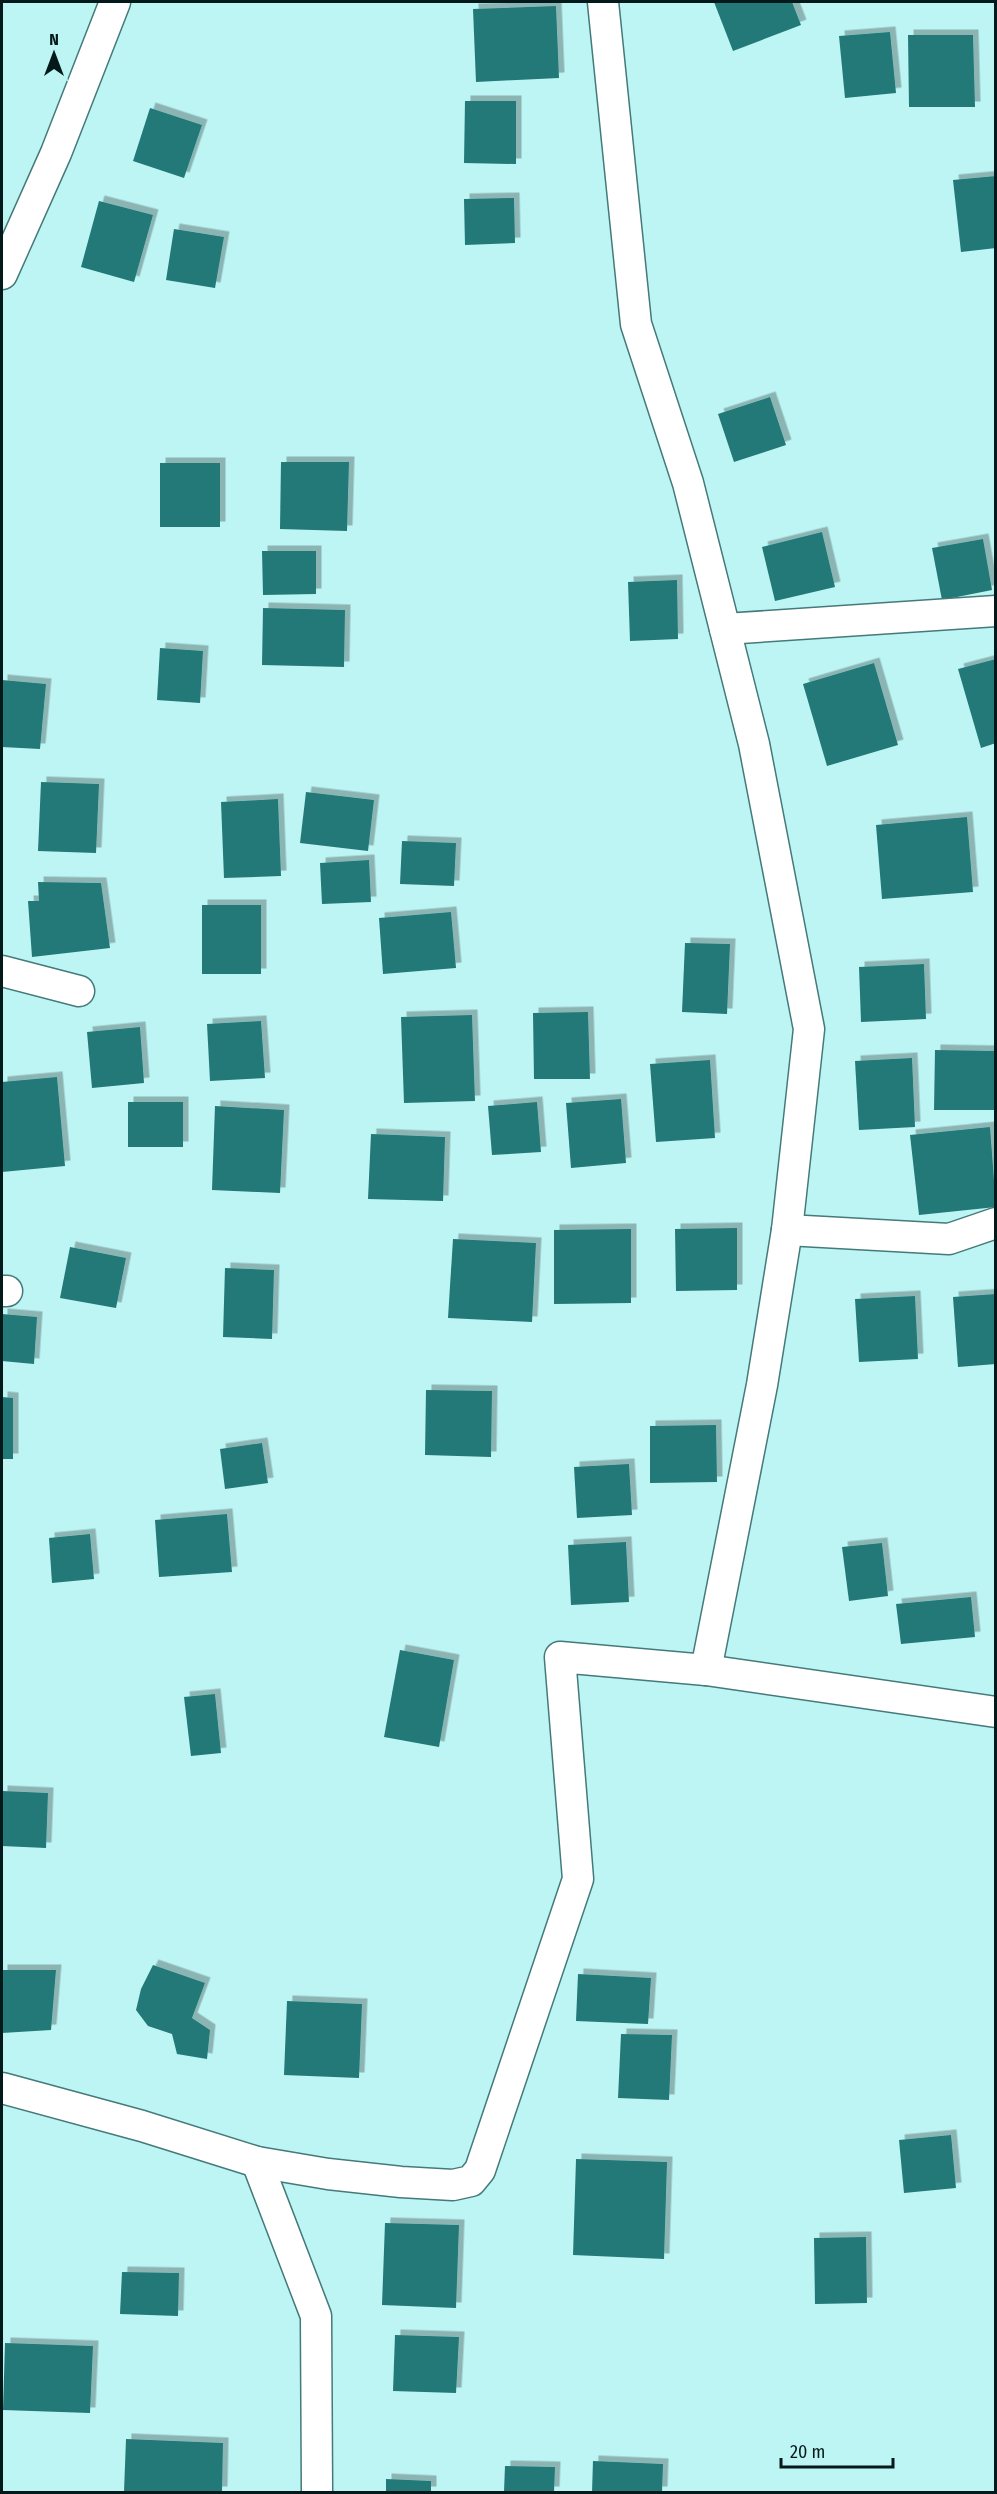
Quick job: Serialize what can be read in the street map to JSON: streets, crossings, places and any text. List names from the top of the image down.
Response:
{
  "scale_bar": "20 m",
  "north": "top"
}
